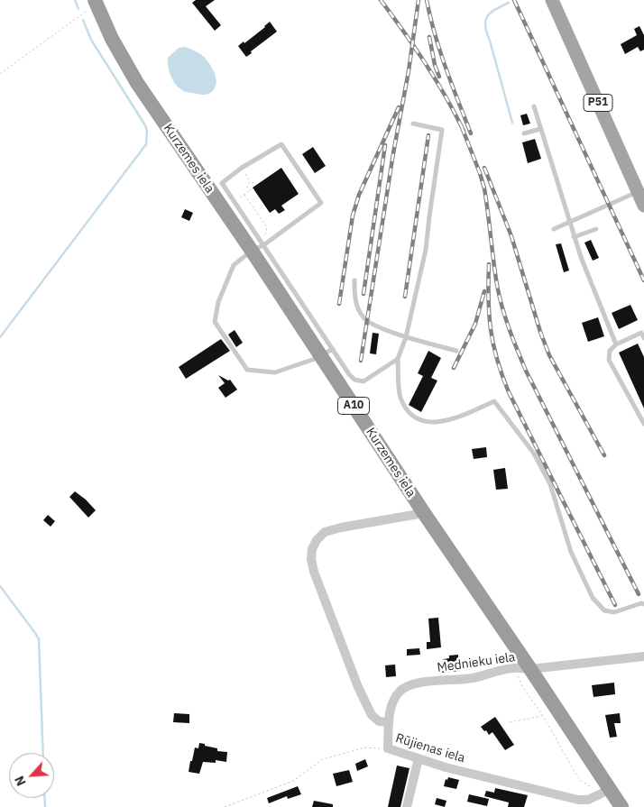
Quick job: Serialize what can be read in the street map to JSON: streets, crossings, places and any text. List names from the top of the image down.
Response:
{
  "streets": {
    "highway": ["Kurzemes iela", "A10"],
    "main road": ["P51"],
    "street": ["Mednieku iela", "Rūjienas iela"]
  },
  "crossings": [
    ["Kurzemes iela", "Mednieku iela"],
    ["Kurzemes iela", "Rūjienas iela"],
    ["Mednieku iela", "Rūjienas iela"]
  ],
  "north": "bottom left"
}
